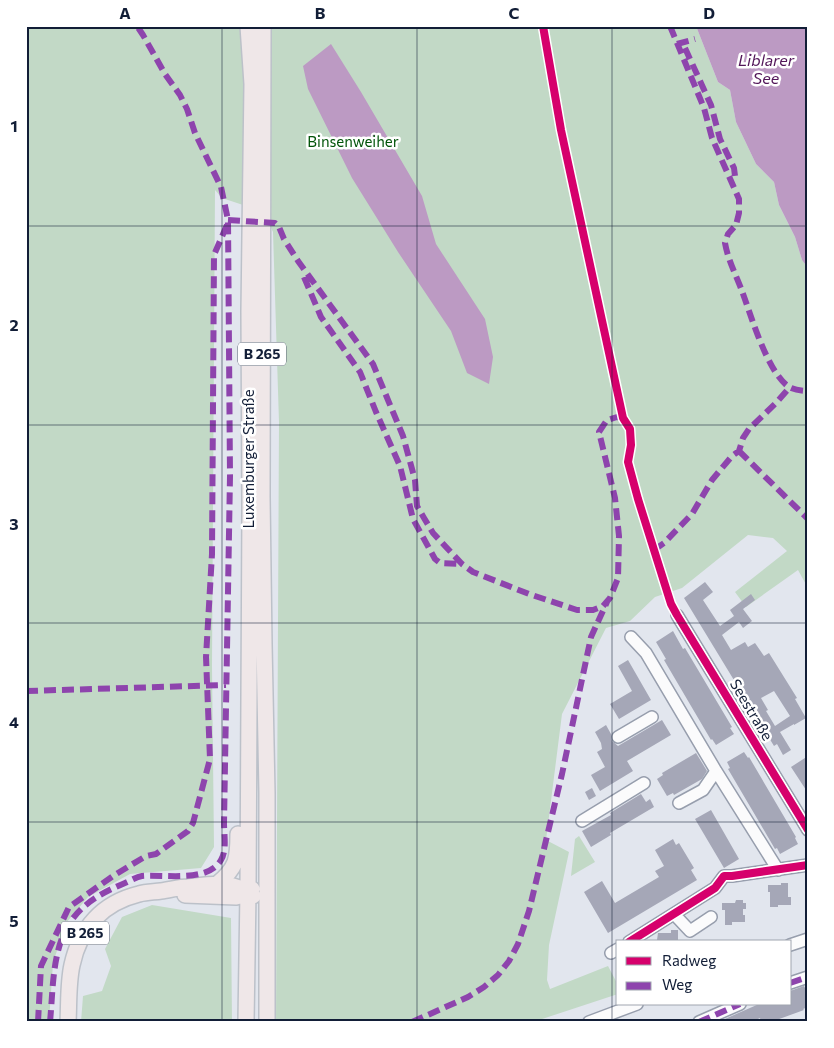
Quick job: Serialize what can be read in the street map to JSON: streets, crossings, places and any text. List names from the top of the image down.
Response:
{
  "streets": {
    "main road": ["B 265", "Luxemburger Straße"],
    "street": ["Seestraße"]
  },
  "crossings": [
    ["B 265", "Luxemburger Straße"]
  ],
  "water": ["Liblarer See"],
  "parks": ["Binsenweiher"],
  "legend": ["Radweg", "Weg"],
  "grid": {
    "columns": [
      "A",
      "B",
      "C",
      "D"
    ],
    "rows": [
      "1",
      "2",
      "3",
      "4",
      "5"
    ]
  }
}
